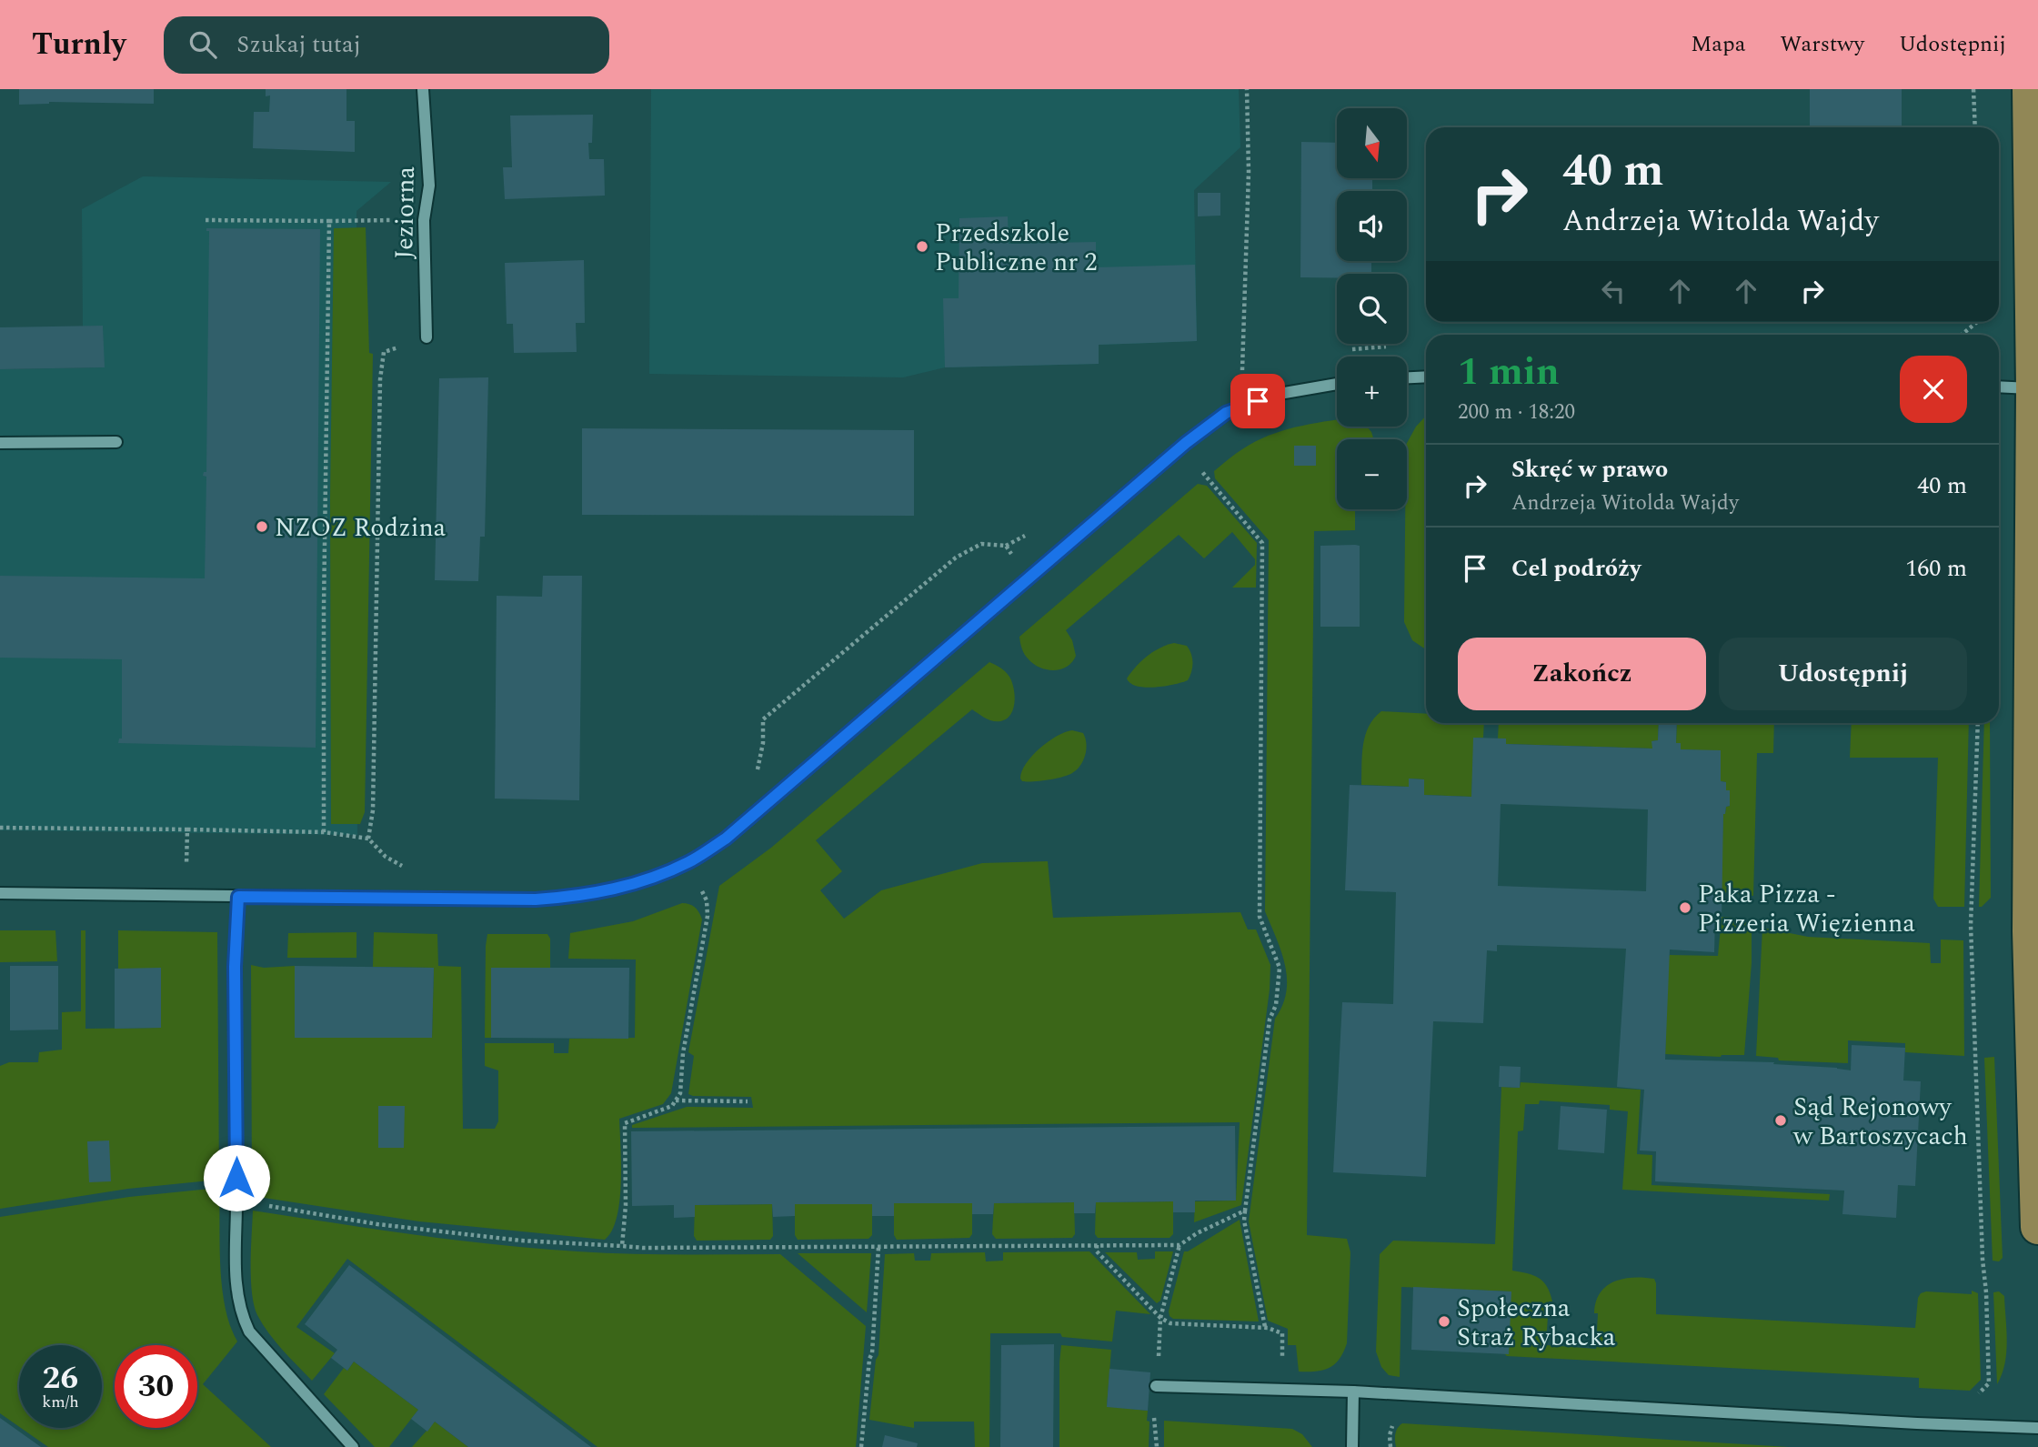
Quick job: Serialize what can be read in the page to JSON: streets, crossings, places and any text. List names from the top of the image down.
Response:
{
  "streets": {
    "street": ["Jeziorna"]
  },
  "places": [
    "Przedszkole Publiczne nr 2",
    "NZOZ Rodzina",
    "Paka Pizza - Pizzeria Więzienna",
    "Sąd Rejonowy w Bartoszycach",
    "Społeczna Straż Rybacka"
  ],
  "north": "bottom",
  "page": {
    "header": "Turnly",
    "search": "Szukaj tutaj",
    "nav": ["Mapa", "Warstwy", "Udostępnij"],
    "map_buttons": ["+", "−"],
    "turn": ["40 m", "Andrzeja Witolda Wajdy"],
    "heading": ["1 min", "200 m · 18:20"],
    "list": [
      {
        "name": "Skręć w prawo",
        "note": "Andrzeja Witolda Wajdy",
        "value": "40 m"
      },
      {
        "name": "Cel podróży",
        "value": "160 m"
      }
    ],
    "buttons": ["Zakończ", "Udostępnij"],
    "speed": "26 km/h",
    "limit": "30"
  }
}
